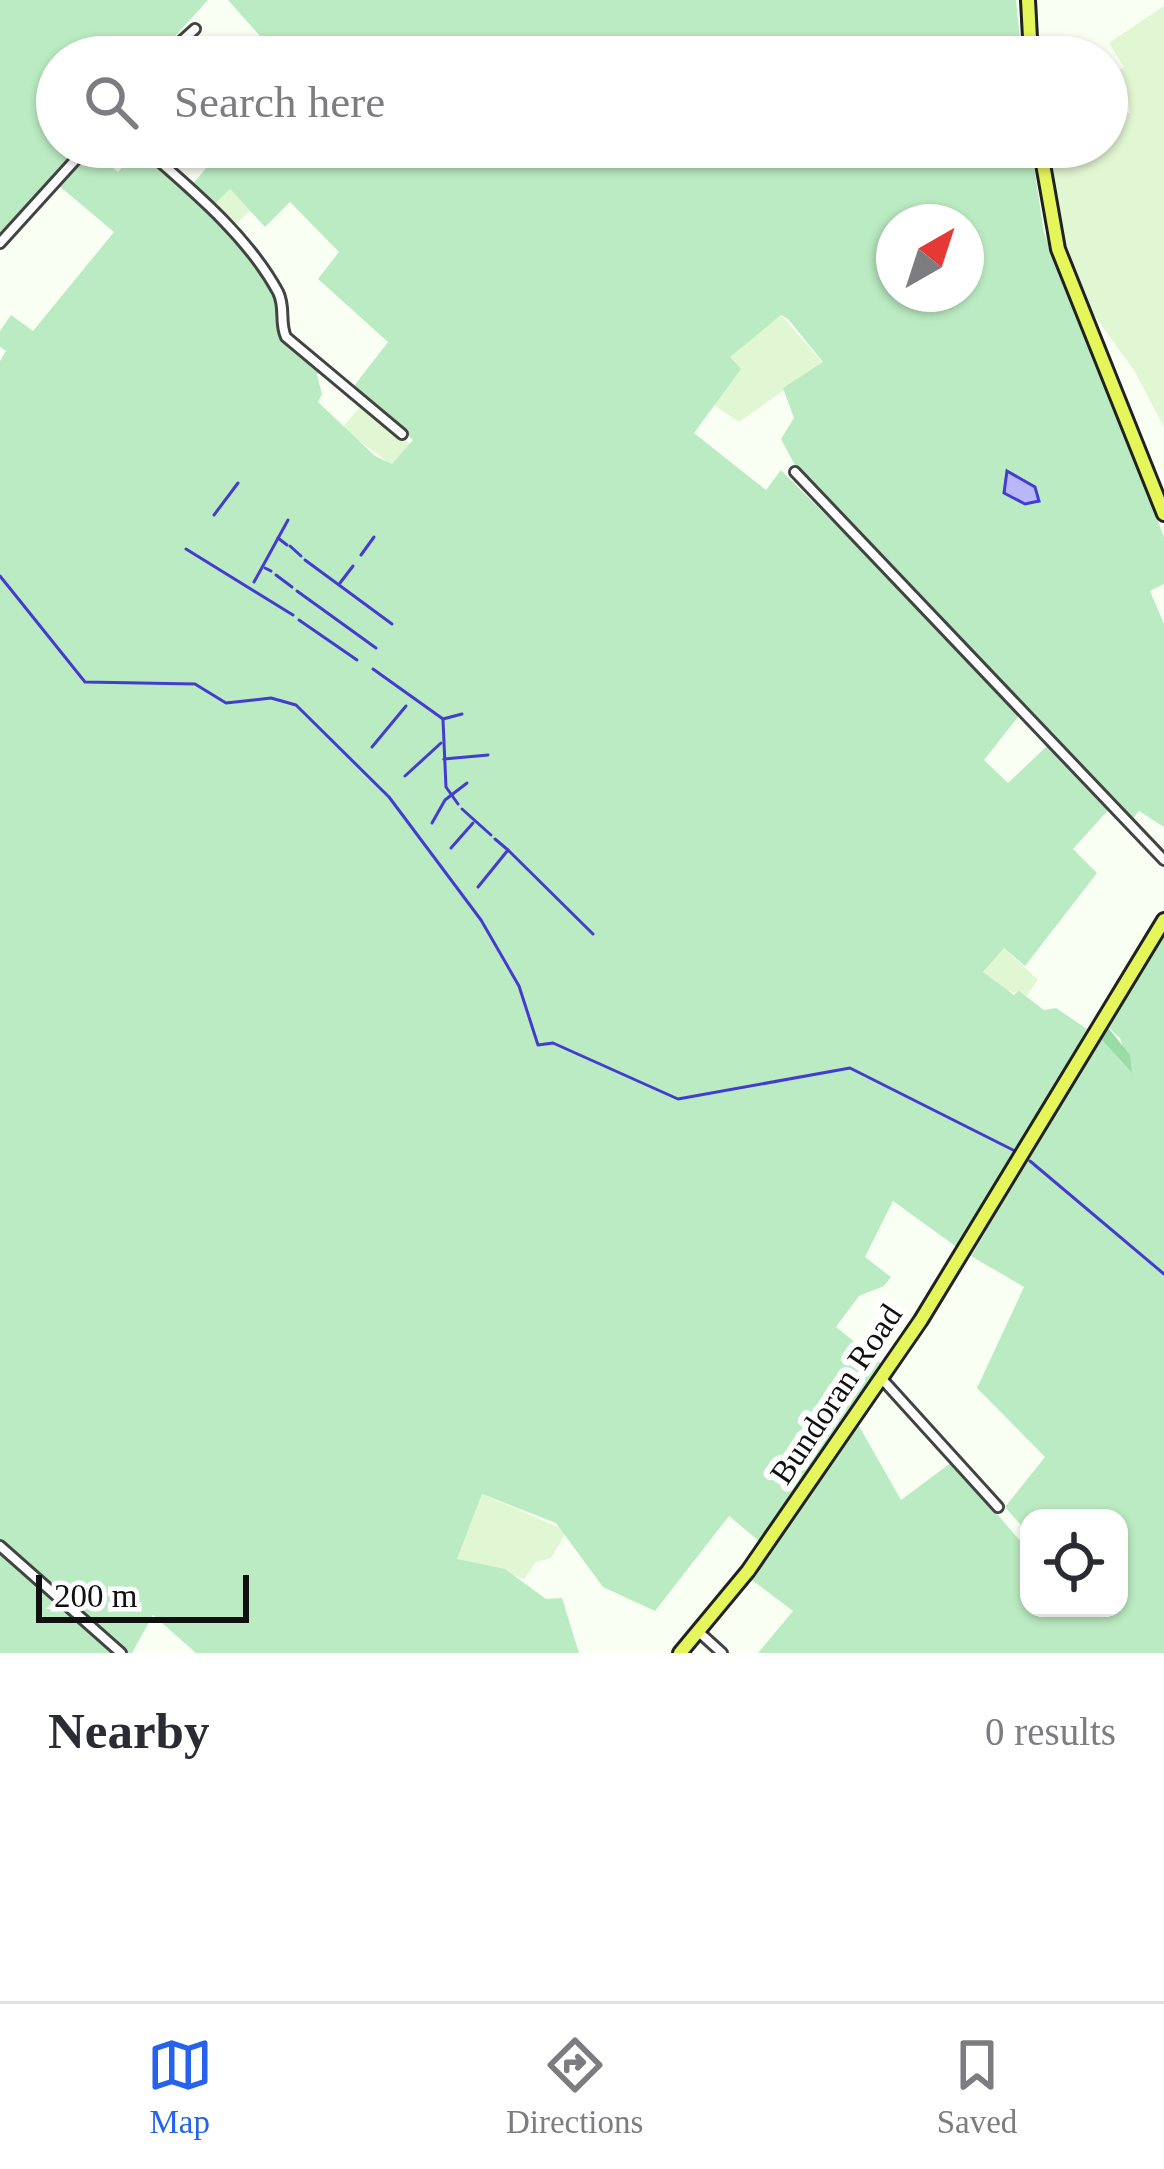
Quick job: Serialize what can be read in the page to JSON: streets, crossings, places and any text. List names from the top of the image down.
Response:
{
  "streets": {
    "highway": ["Bundoran Road"]
  },
  "scale_bar": "200 m",
  "north": "top right",
  "page": {
    "search": "Search here",
    "scale": "200 m",
    "heading": ["Nearby", "0 results"],
    "nav": ["Map", "Directions", "Saved"]
  }
}
